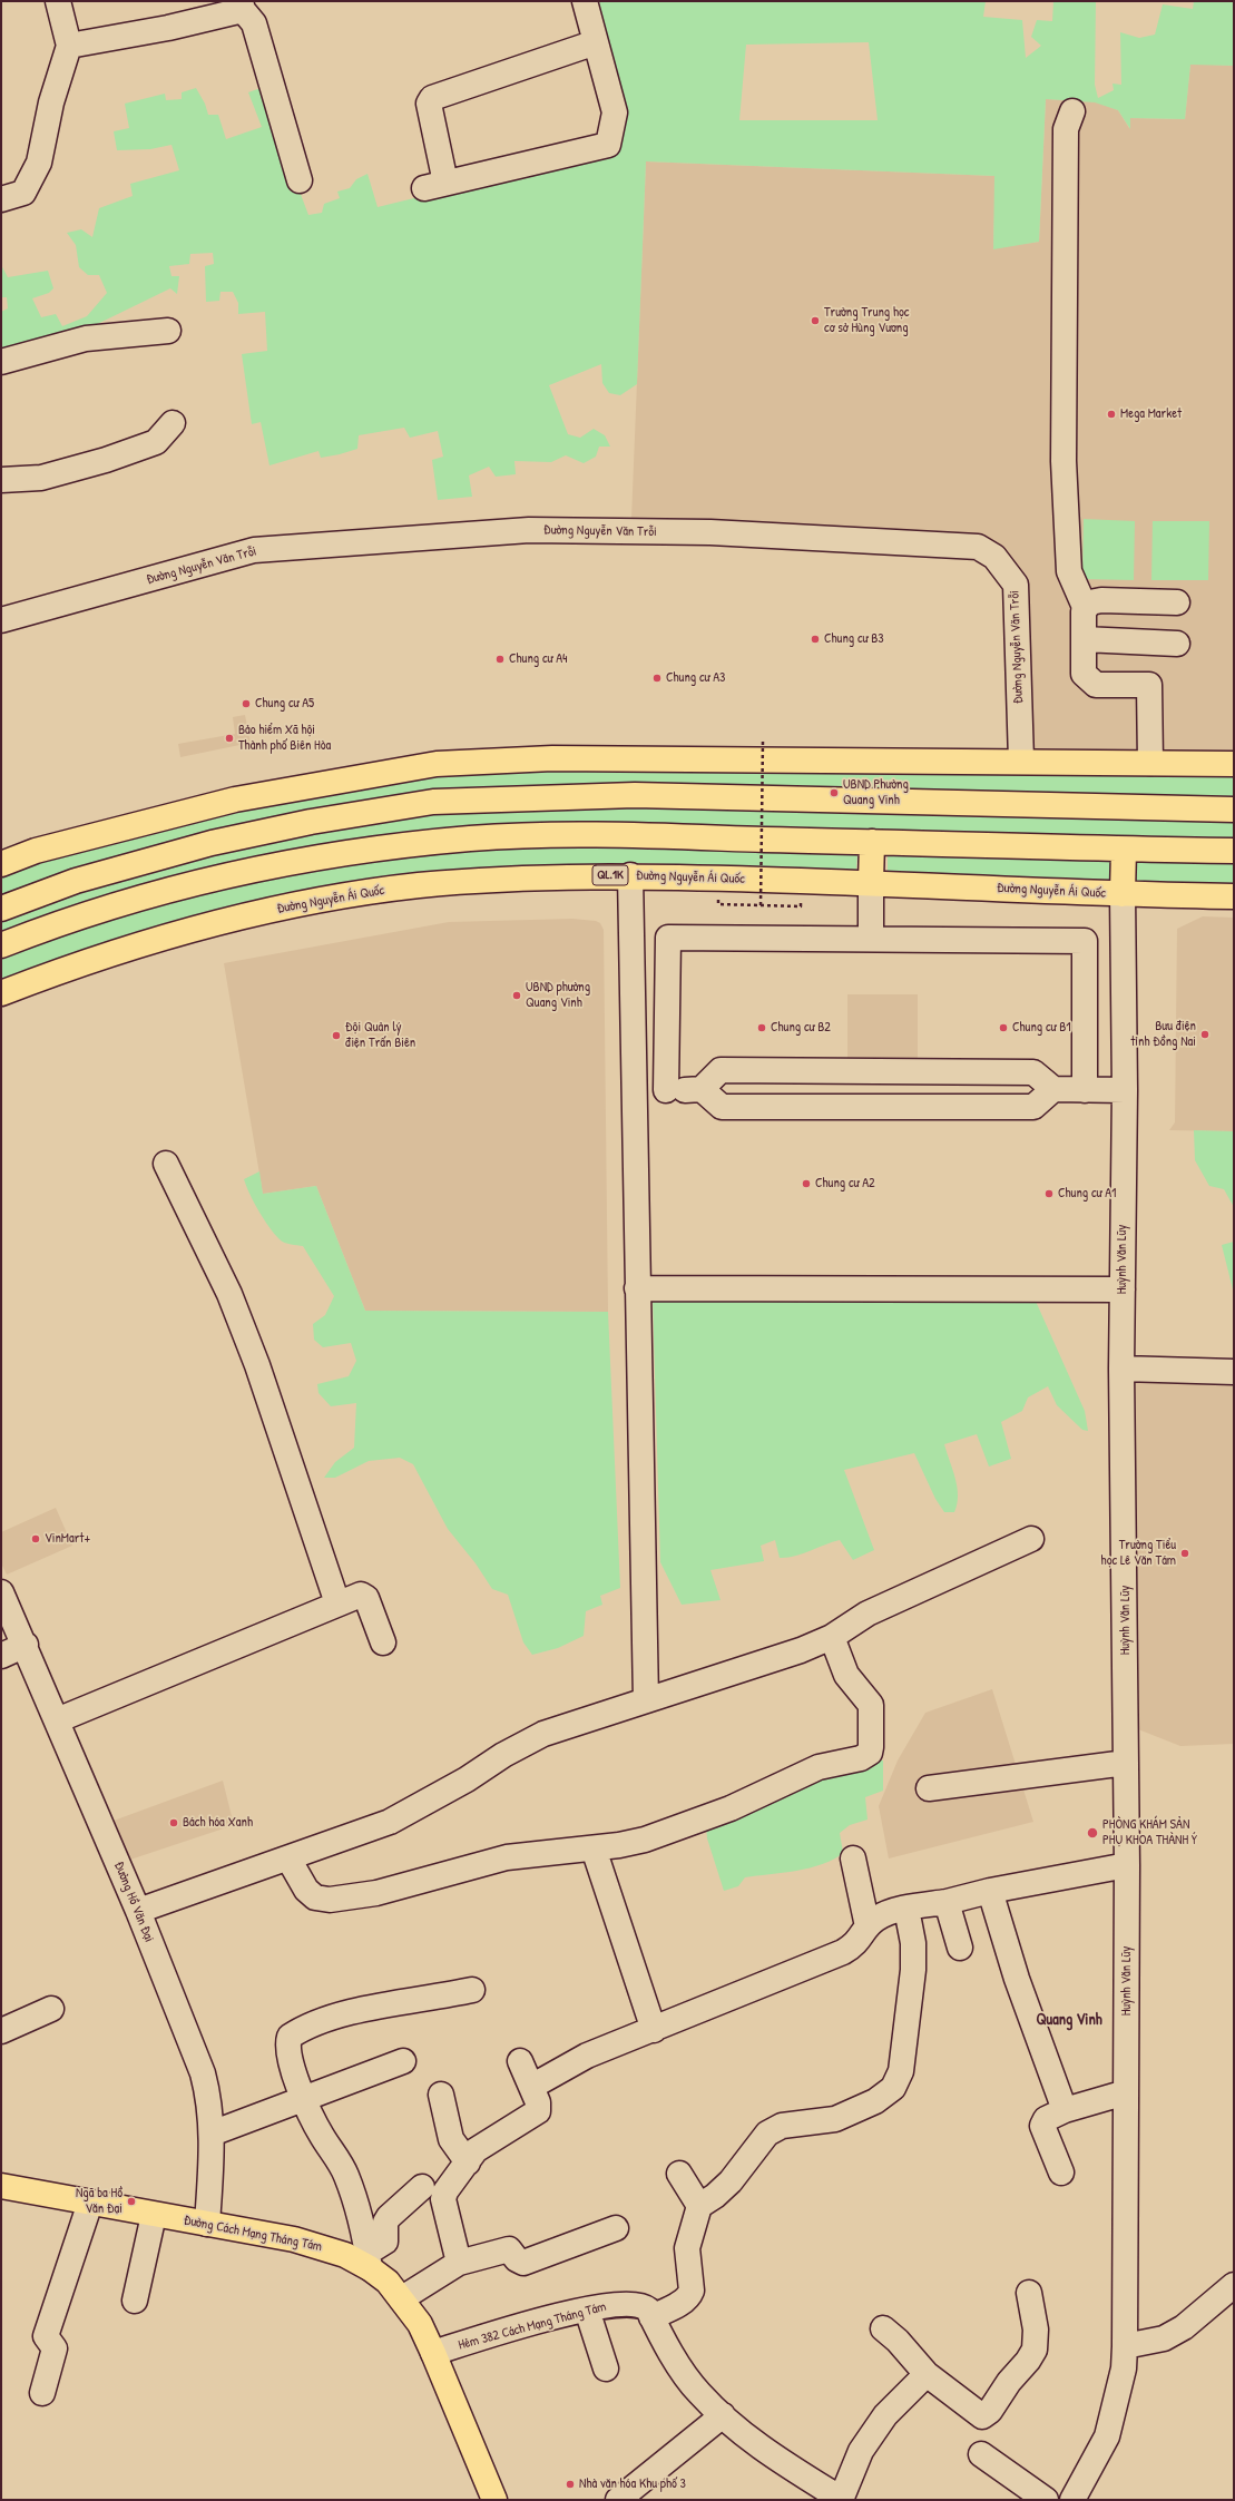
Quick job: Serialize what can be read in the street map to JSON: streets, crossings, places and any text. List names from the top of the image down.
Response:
{
  "streets": {
    "main road": ["QL.1K", "Đường Nguyễn Ái Quốc", "Đường Cách Mạng Tháng Tám"],
    "street": [
      "Đường Nguyễn Văn Trỗi",
      "Huỳnh Văn Lũy",
      "Đường Hồ Văn Đại",
      "Hẻm 382 Cách Mạng Tháng Tám"
    ]
  },
  "crossings": [
    ["Đường Nguyễn Ái Quốc", "Huỳnh Văn Lũy"],
    ["Đường Hồ Văn Đại", "Đường Cách Mạng Tháng Tám"],
    ["Đường Cách Mạng Tháng Tám", "Hẻm 382 Cách Mạng Tháng Tám"]
  ],
  "districts": ["Quang Vinh"],
  "places": [
    "Trường Trung học cơ sở Hùng Vương",
    "Mega Market",
    "Chung cư B3",
    "Chung cư A4",
    "Chung cư A3",
    "Chung cư A5",
    "Bảo hiểm Xã hội Thành phố Biên Hòa",
    "UBND Phường Quang Vinh",
    "UBND phường Quang Vinh",
    "Chung cư B2",
    "Chung cư B1",
    "Bưu điện tỉnh Đồng Nai",
    "Đội Quản lý điện Trấn Biên",
    "Chung cư A2",
    "Chung cư A1",
    "VinMart+",
    "Trường Tiểu học Lê Văn Tám",
    "Bách hóa Xanh",
    "PHÒNG KHÁM SẢN PHỤ KHOA THÀNH Ý",
    "Ngã ba Hồ Văn Đại",
    "Nhà văn hóa Khu phố 3"
  ]
}
